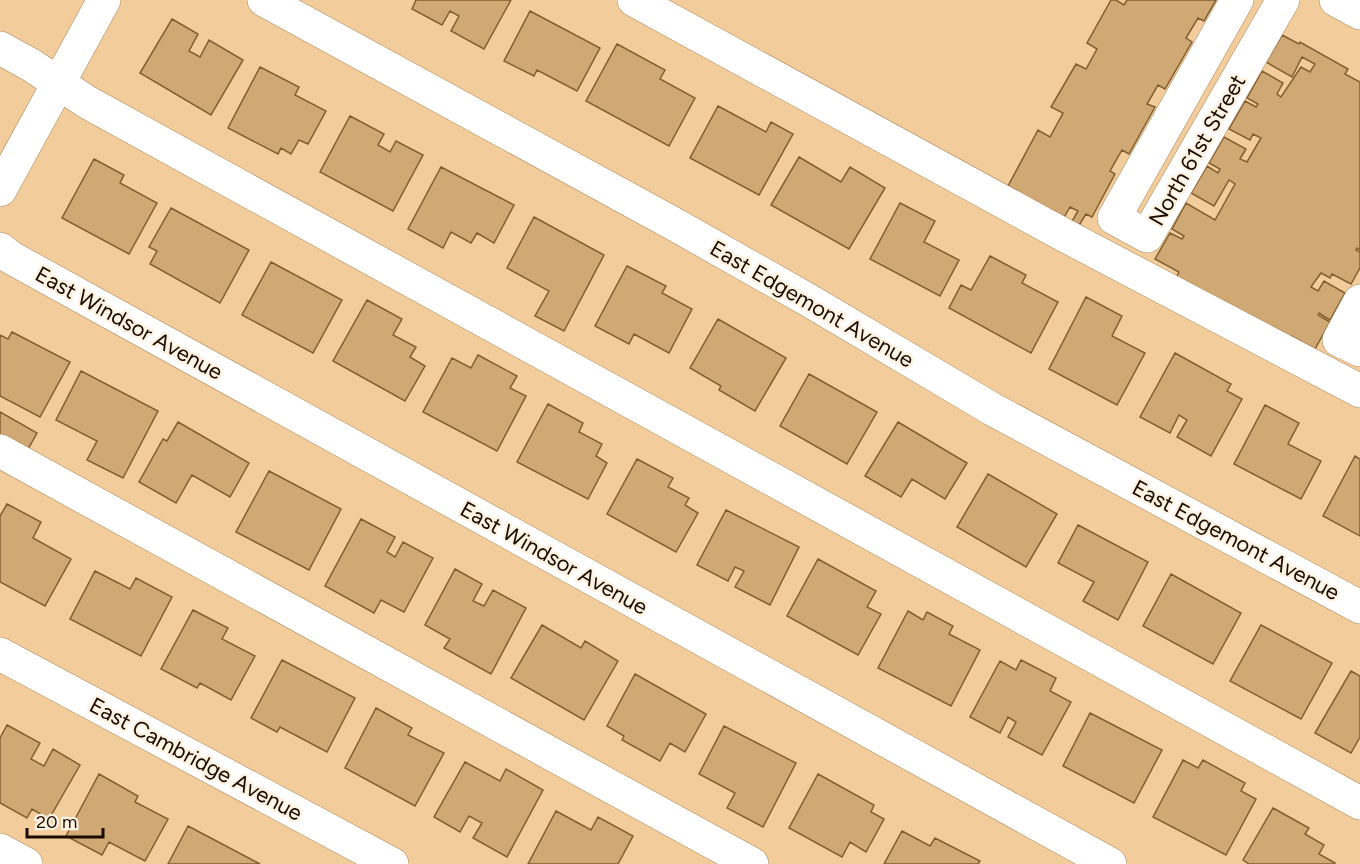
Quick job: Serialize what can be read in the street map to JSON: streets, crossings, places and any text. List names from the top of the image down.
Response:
{
  "streets": {
    "street": [
      "North 61st Street",
      "East Edgemont Avenue",
      "East Windsor Avenue",
      "East Cambridge Avenue"
    ]
  },
  "scale_bar": "20 m"
}
